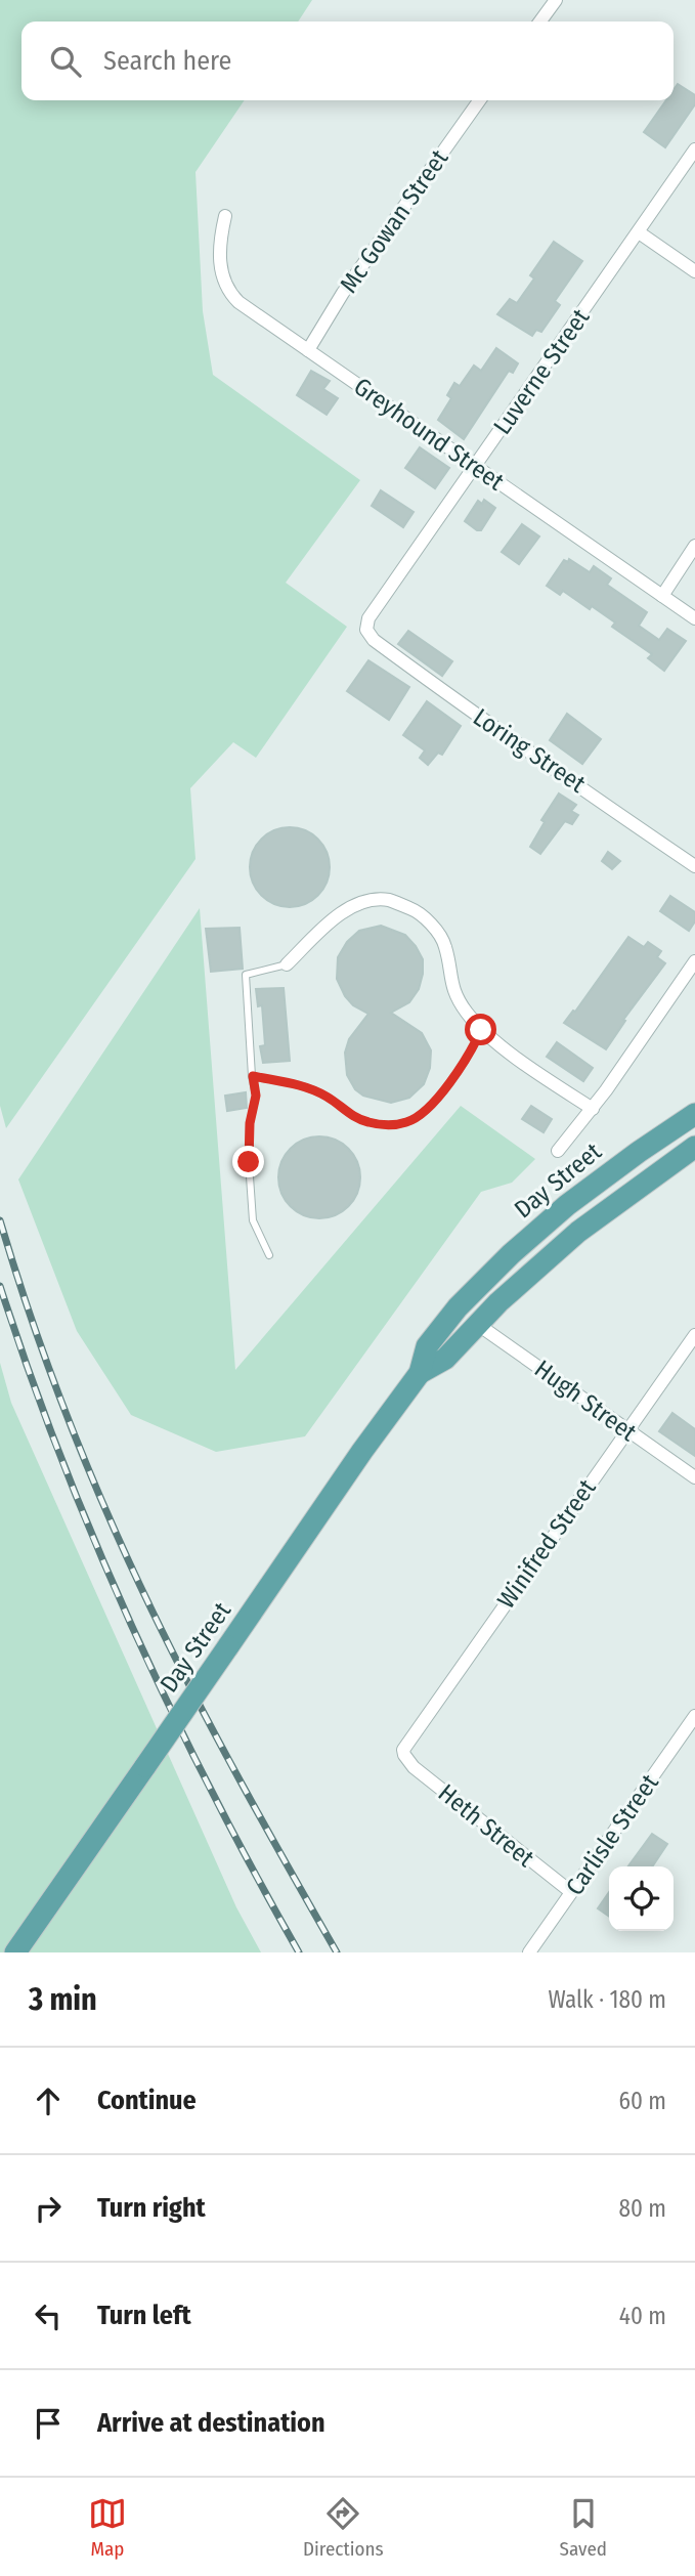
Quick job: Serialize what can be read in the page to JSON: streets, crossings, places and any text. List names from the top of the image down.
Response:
{
  "streets": {
    "main road": ["Day Street"],
    "street": [
      "Mc Gowan Street",
      "Luverne Street",
      "Greyhound Street",
      "Loring Street",
      "Hugh Street",
      "Winifred Street",
      "Heth Street",
      "Carlisle Street"
    ]
  },
  "crossings": [
    ["Mc Gowan Street", "Greyhound Street"],
    ["Luverne Street", "Greyhound Street"],
    ["Luverne Street", "Loring Street"],
    ["Day Street", "Hugh Street"],
    ["Hugh Street", "Winifred Street"],
    ["Winifred Street", "Heth Street"],
    ["Heth Street", "Carlisle Street"]
  ],
  "page": {
    "search": "Search here",
    "heading": ["3 min", "Walk · 180 m"],
    "list": [
      ["Continue", "60 m"],
      ["Turn right", "80 m"],
      ["Turn left", "40 m"],
      "Arrive at destination"
    ],
    "nav": ["Map", "Directions", "Saved"]
  }
}
